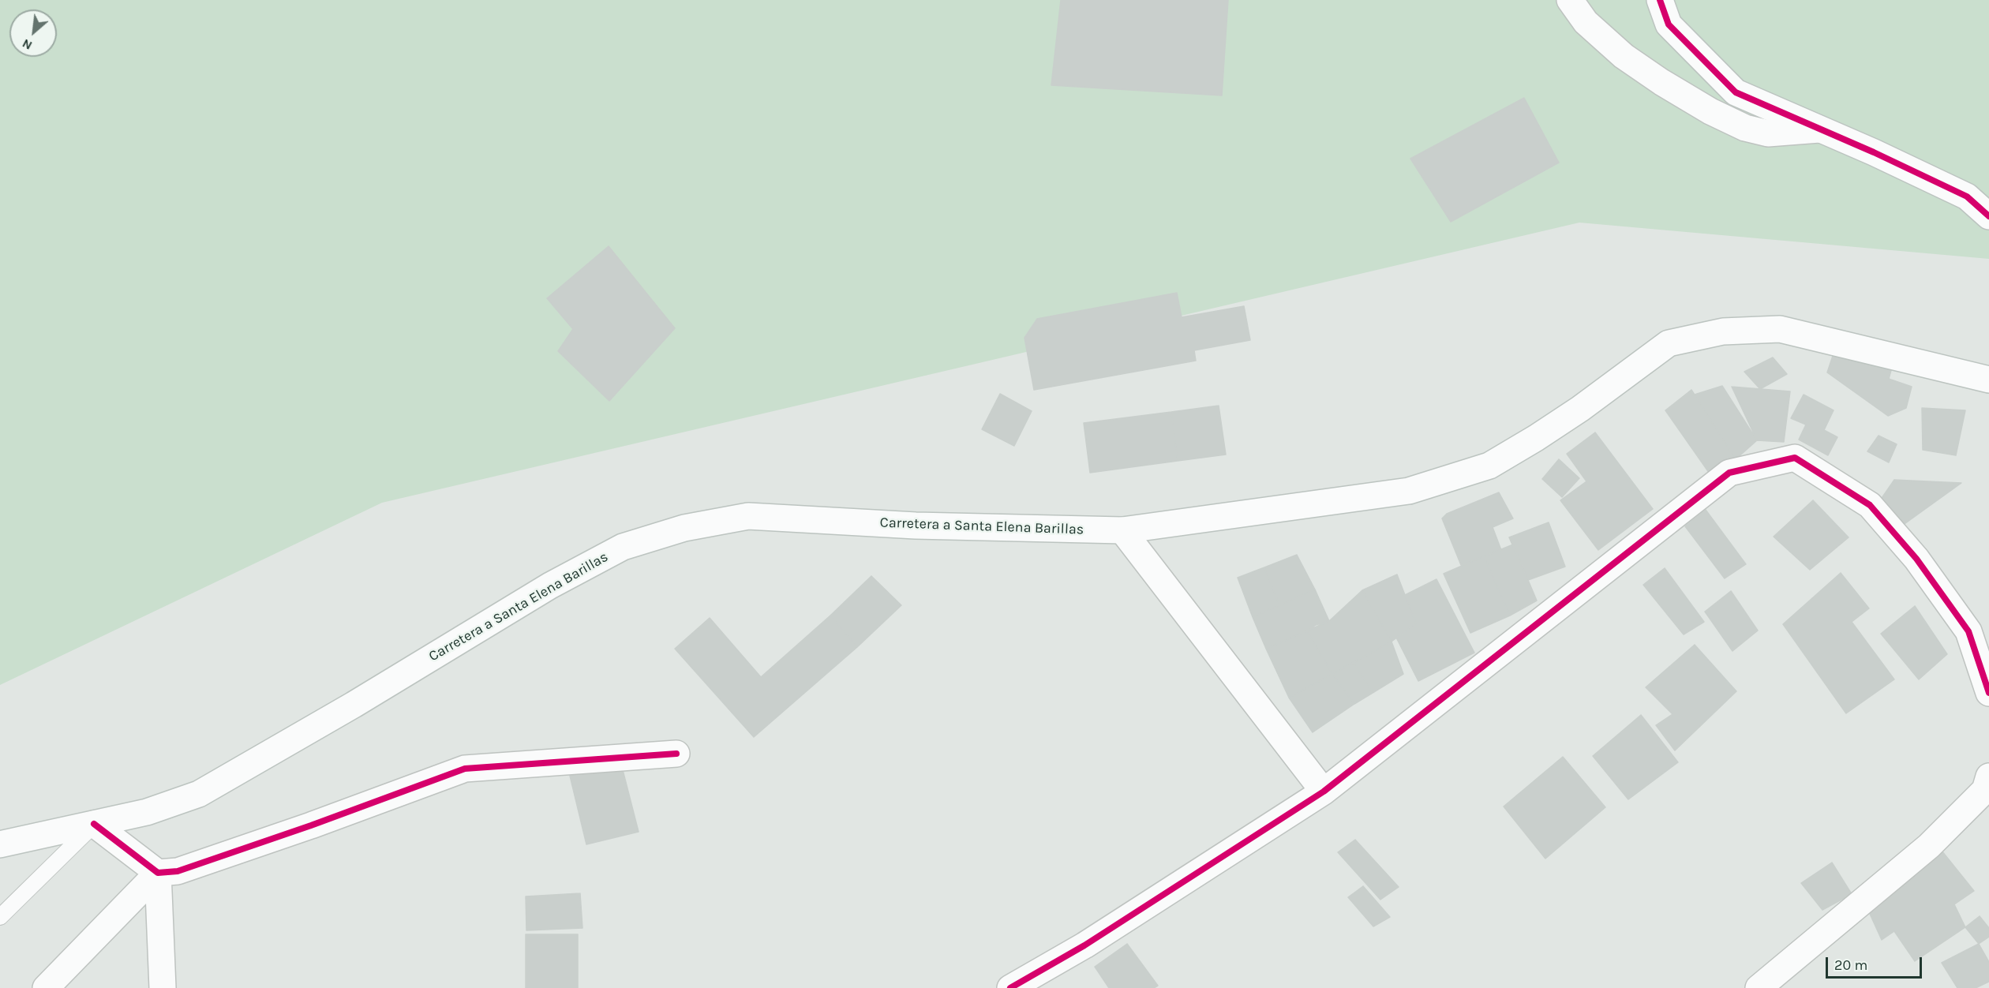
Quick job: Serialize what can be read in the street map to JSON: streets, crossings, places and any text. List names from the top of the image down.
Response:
{
  "streets": {
    "street": ["Carretera a Santa Elena Barillas"]
  },
  "scale_bar": "20 m",
  "north": "bottom left"
}
